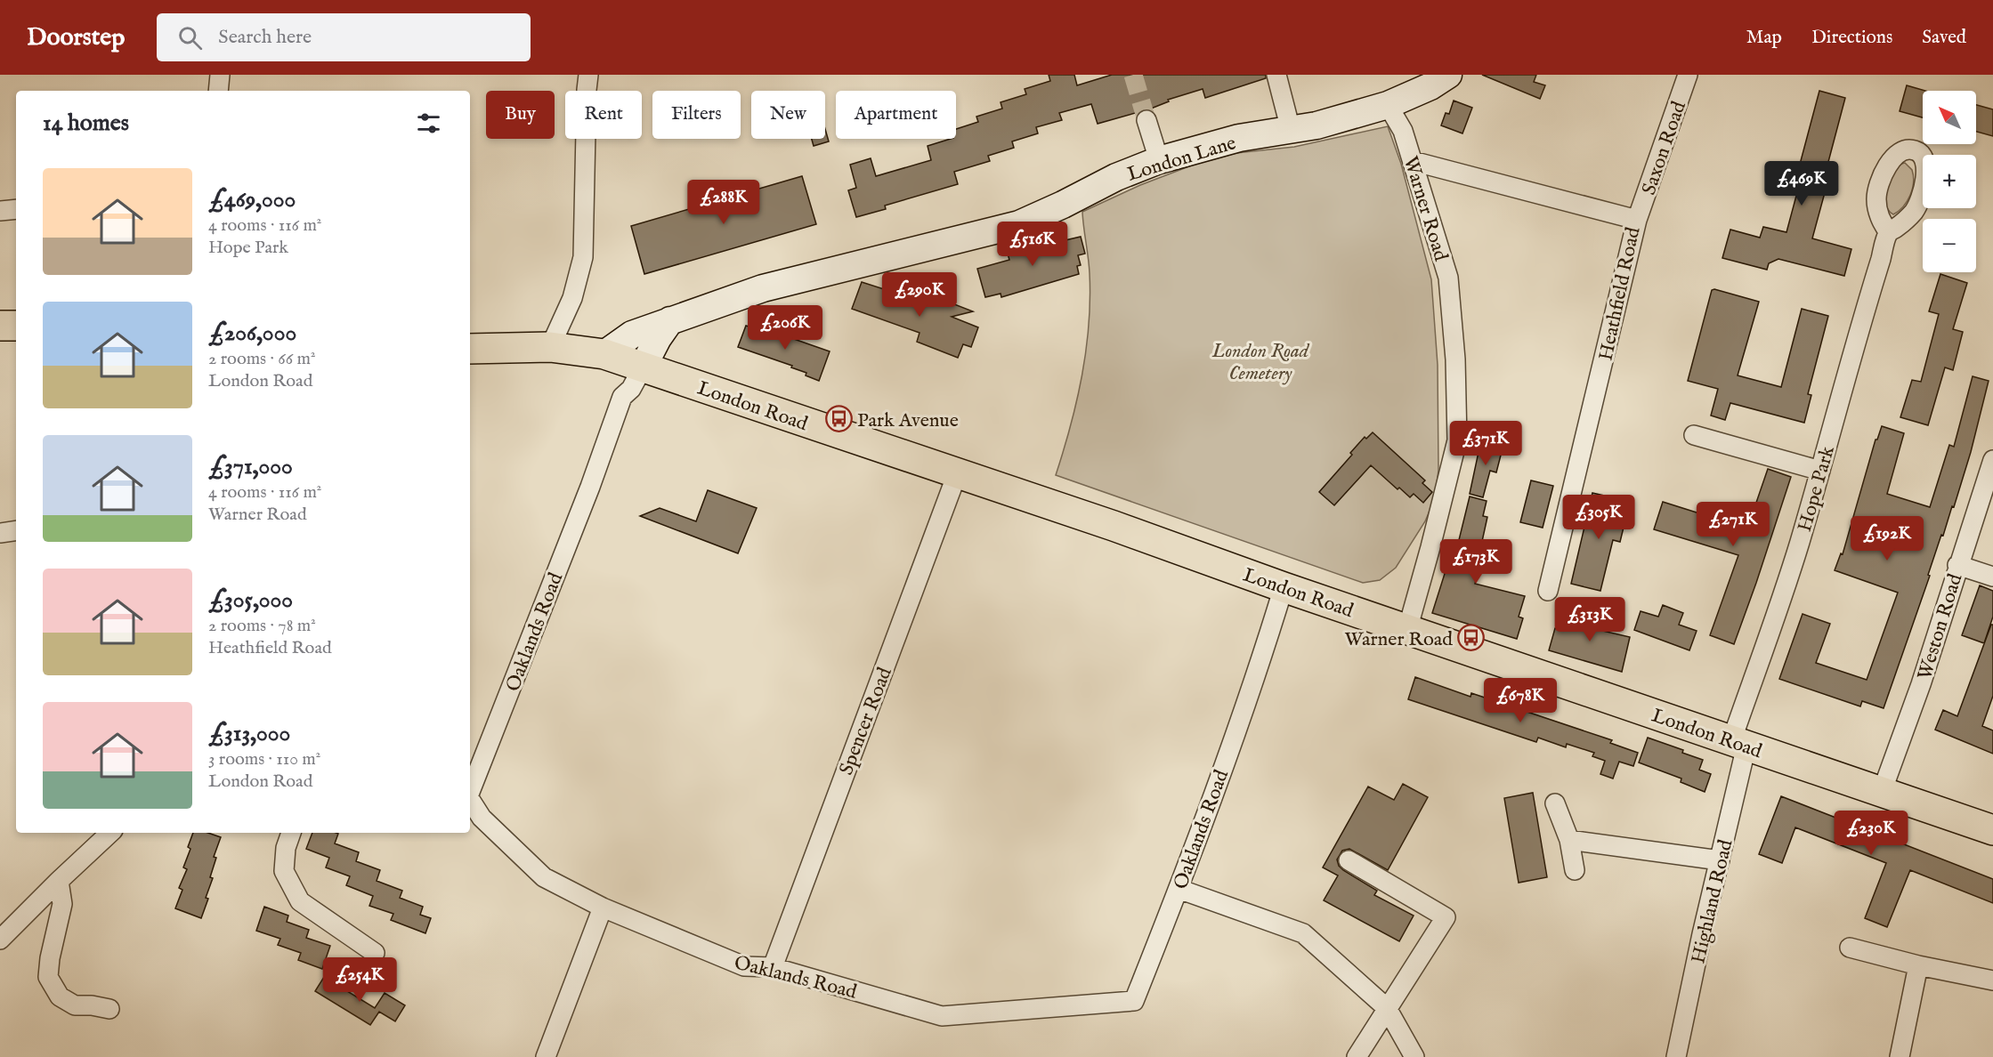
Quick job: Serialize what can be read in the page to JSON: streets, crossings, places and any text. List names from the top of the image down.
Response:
{
  "streets": {
    "main road": ["London Road"],
    "street": [
      "Saxon Road",
      "London Lane",
      "Warner Road",
      "Heathfield Road",
      "Hope Park",
      "Weston Road",
      "Oaklands Road",
      "Spencer Road",
      "Highland Road"
    ]
  },
  "crossings": [
    ["Saxon Road", "Heathfield Road"],
    ["London Lane", "Warner Road"],
    ["London Lane", "London Road"],
    ["Warner Road", "Heathfield Road"],
    ["Warner Road", "London Road"],
    ["London Road", "Hope Park"],
    ["London Road", "Weston Road"],
    ["London Road", "Oaklands Road"],
    ["London Road", "Spencer Road"],
    ["London Road", "Highland Road"],
    ["Hope Park", "Highland Road"],
    ["Oaklands Road", "Spencer Road"]
  ],
  "parks": ["London Road Cemetery"],
  "places": {
    "bus stop": ["Park Avenue", "Warner Road"]
  },
  "north": "top left",
  "page": {
    "header": "Doorstep",
    "search": "Search here",
    "nav": ["Map", "Directions", "Saved"],
    "map_buttons": ["+", "−"],
    "chip": [
      "Buy",
      "Rent",
      "Filters",
      "New",
      "Apartment"
    ],
    "heading": "14 homes",
    "list": [
      {
        "name": "£469,000",
        "note": "4 rooms · 116 m² · Hope Park"
      },
      {
        "name": "£206,000",
        "note": "2 rooms · 66 m² · London Road"
      },
      {
        "name": "£371,000",
        "note": "4 rooms · 116 m² · Warner Road"
      },
      {
        "name": "£305,000",
        "note": "2 rooms · 78 m² · Heathfield Road"
      },
      {
        "name": "£313,000",
        "note": "3 rooms · 110 m² · London Road"
      }
    ],
    "price": [
      "£469K",
      "£288K",
      "£516K",
      "£290K",
      "£206K",
      "£371K",
      "£305K",
      "£271K",
      "£192K",
      "£173K",
      "£313K",
      "£678K",
      "£230K",
      "£254K"
    ]
  }
}
